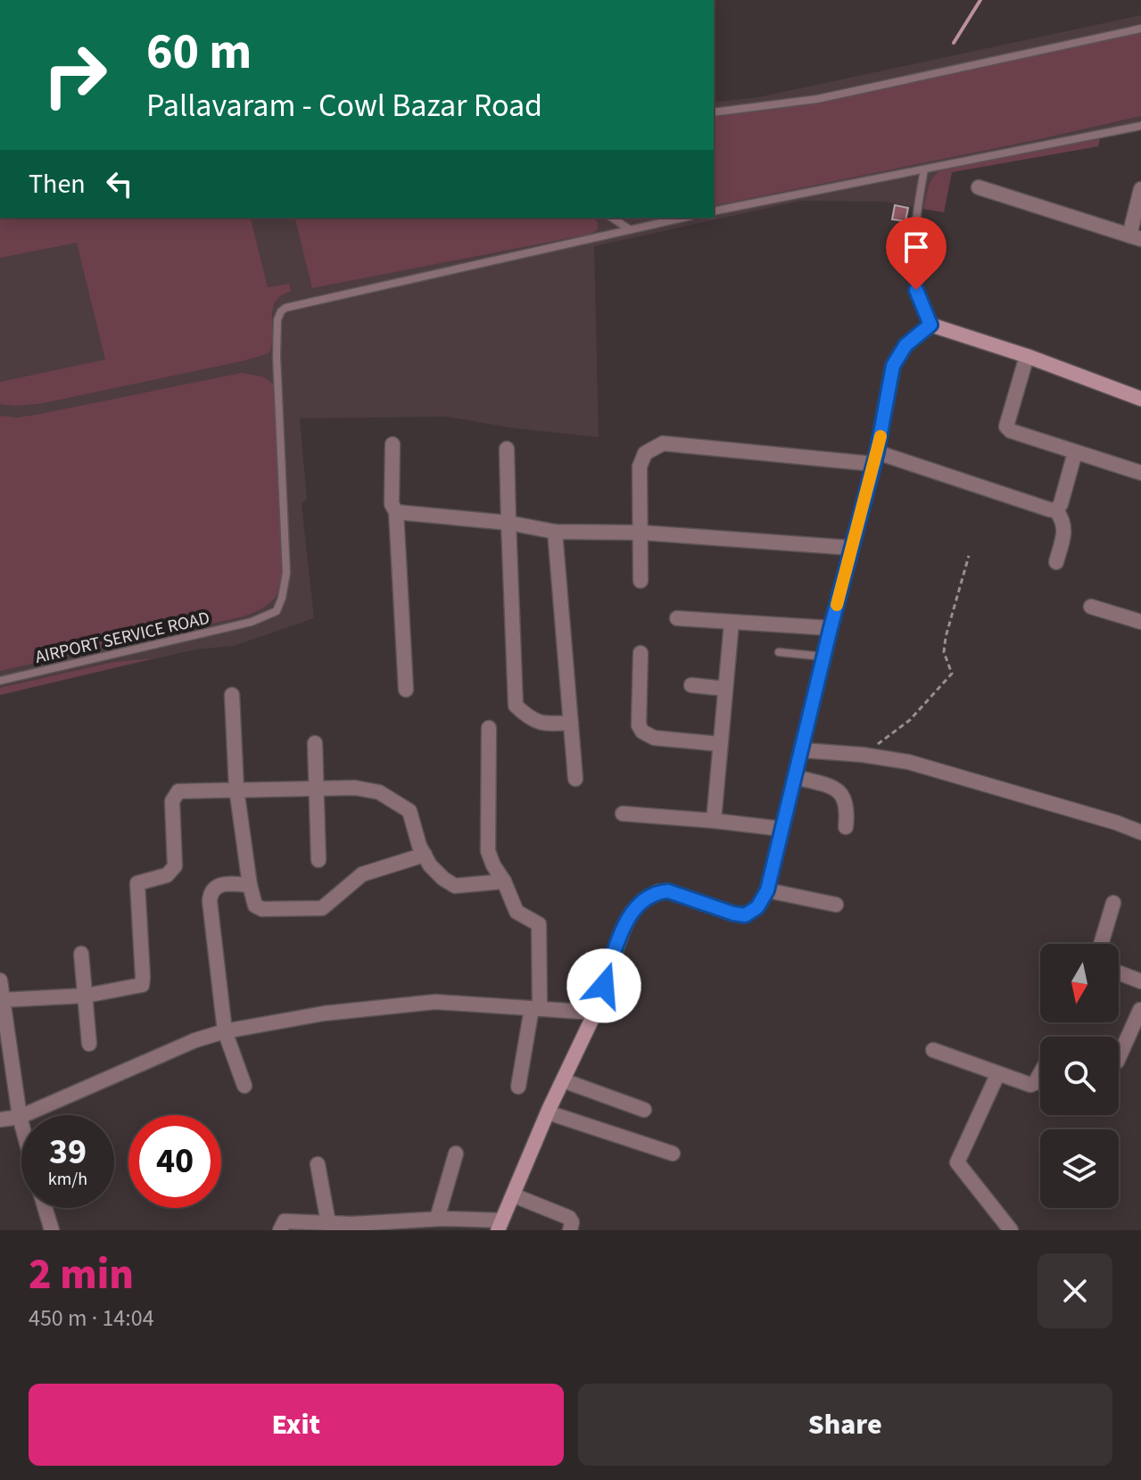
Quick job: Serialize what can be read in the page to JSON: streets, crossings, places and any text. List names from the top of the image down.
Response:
{
  "streets": {
    "lane": ["AIRPORT SERVICE ROAD"]
  },
  "north": "bottom",
  "page": {
    "turn": ["60 m", "Pallavaram - Cowl Bazar Road"],
    "then": "Then",
    "speed": "39 km/h",
    "limit": "40",
    "heading": ["2 min", "450 m · 14:04"],
    "buttons": ["Exit", "Share"]
  }
}
